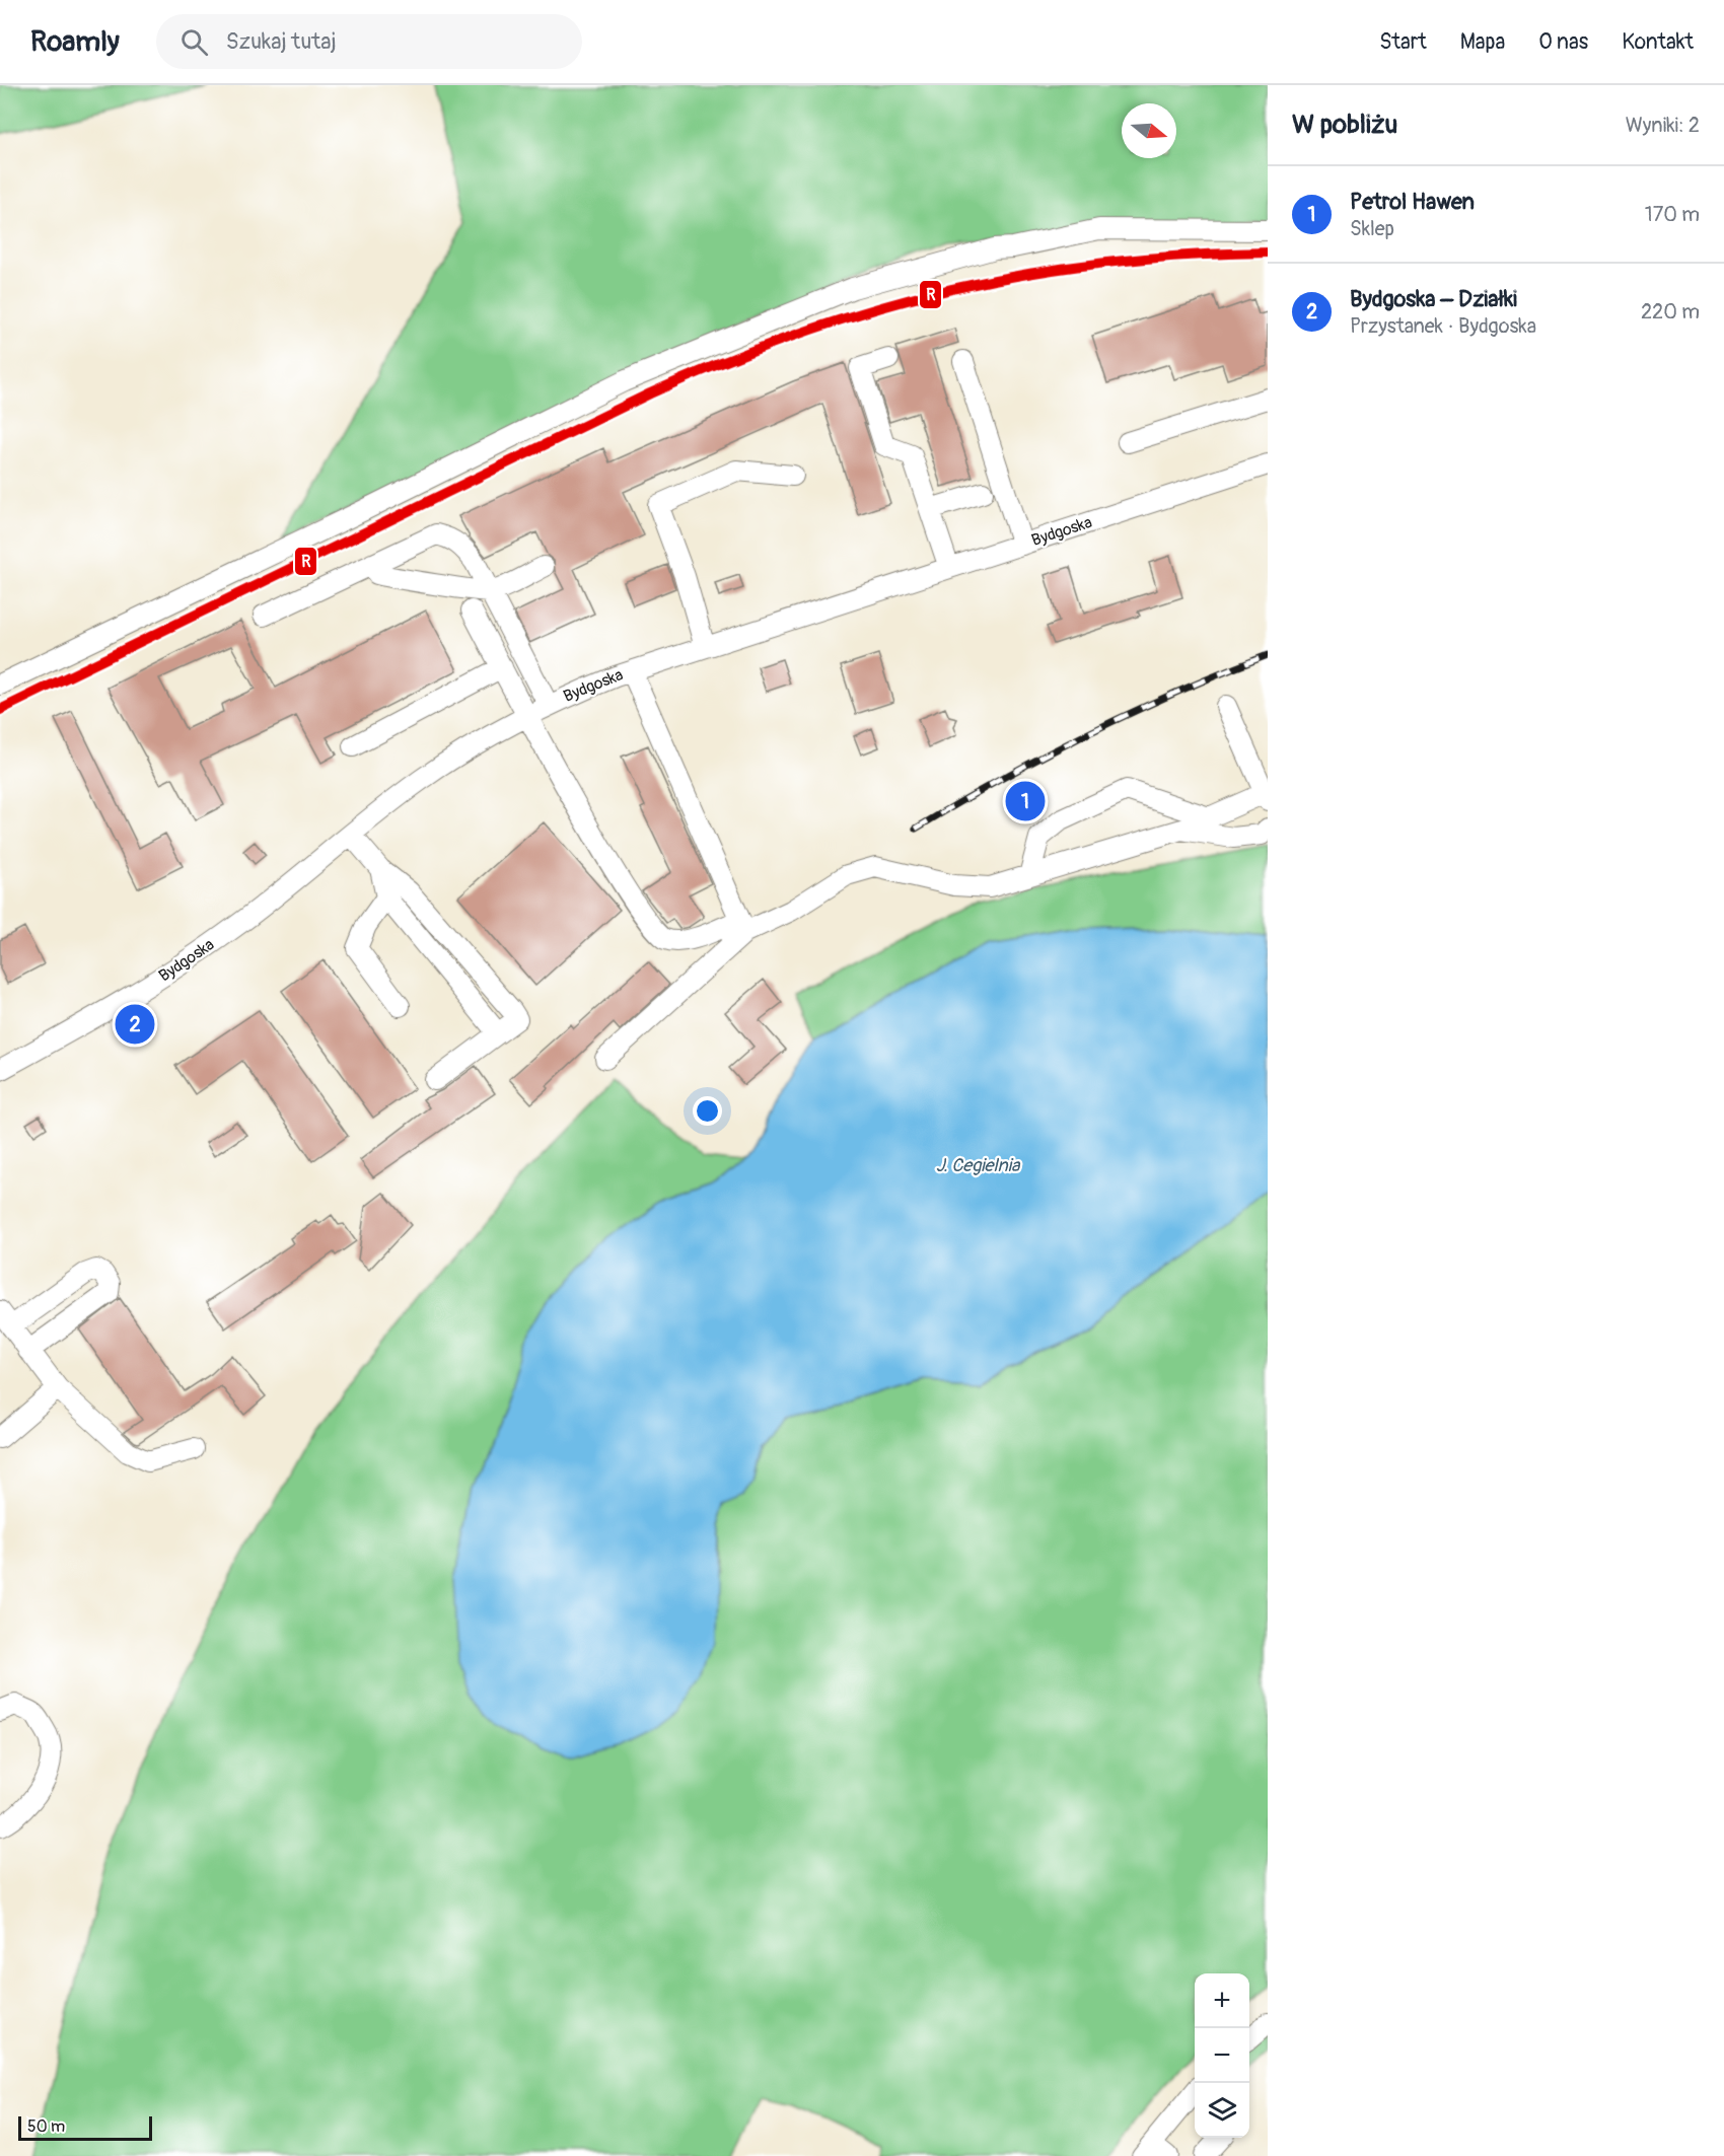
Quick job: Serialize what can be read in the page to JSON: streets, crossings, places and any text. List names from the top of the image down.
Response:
{
  "streets": {
    "street": ["Bydgoska"]
  },
  "water": ["J. Cegielnia"],
  "lines": ["transit line R"],
  "scale_bar": "50 m",
  "north": "right",
  "page": {
    "header": "Roamly",
    "search": "Szukaj tutaj",
    "nav": [
      "Start",
      "Mapa",
      "O nas",
      "Kontakt"
    ],
    "heading": ["W pobliżu", "Wyniki: 2"],
    "list": [
      {
        "mark": "1",
        "name": "Petrol Hawen",
        "note": "Sklep",
        "value": "170 m"
      },
      {
        "mark": "2",
        "name": "Bydgoska – Działki",
        "note": "Przystanek · Bydgoska",
        "value": "220 m"
      }
    ],
    "pins": ["1", "2"],
    "map_buttons": ["+", "−"],
    "scale": "50 m"
  }
}
